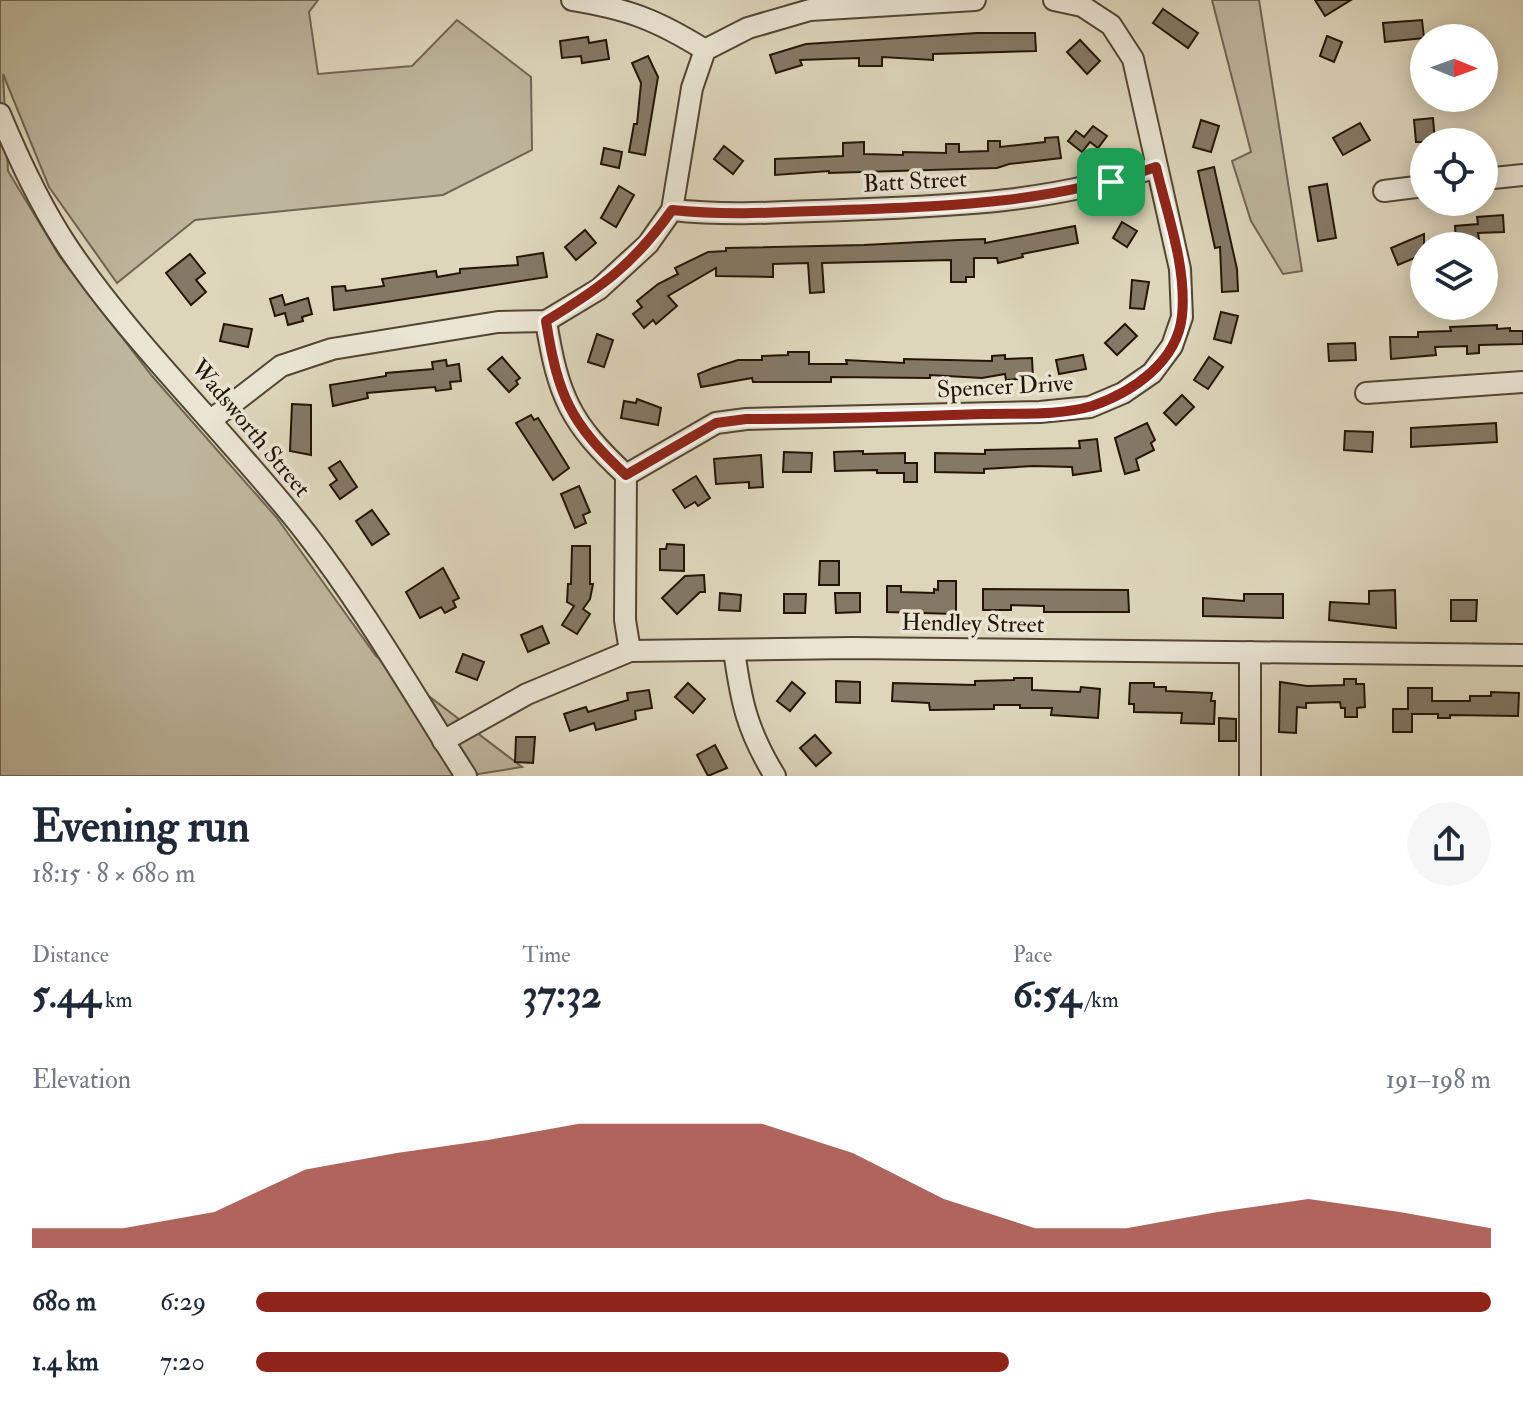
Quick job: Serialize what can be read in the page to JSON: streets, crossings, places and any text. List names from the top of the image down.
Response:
{
  "streets": {
    "street": [
      "Batt Street",
      "Spencer Drive",
      "Wadsworth Street",
      "Hendley Street"
    ]
  },
  "crossings": [
    ["Batt Street", "Spencer Drive"],
    ["Wadsworth Street", "Hendley Street"]
  ],
  "north": "right",
  "page": {
    "heading": ["Evening run", "18:15 · 8 × 680 m"],
    "stats": [
      ["Distance", "5.44 km"],
      ["Time", "37:32"],
      ["Pace", "6:54 /km"]
    ],
    "chart": ["Elevation", "191–198 m"],
    "list": [
      {
        "name": "680 m",
        "note": "6:29"
      },
      {
        "name": "1.4 km",
        "note": "7:20"
      }
    ]
  }
}
